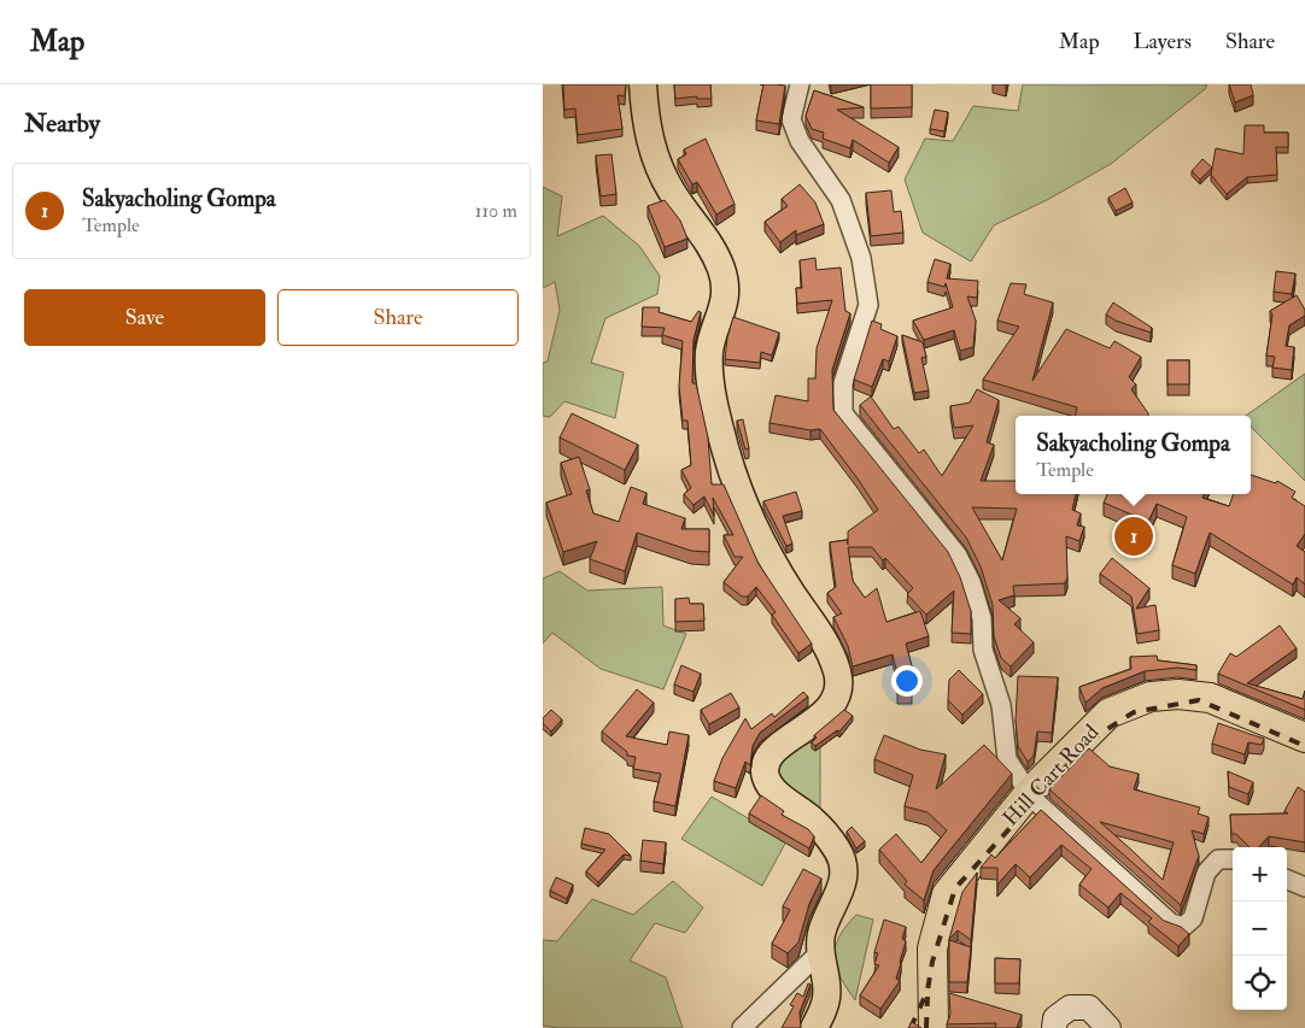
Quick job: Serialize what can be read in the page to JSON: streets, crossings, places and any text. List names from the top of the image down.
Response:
{
  "streets": {
    "highway": ["Hill Cart Road"]
  },
  "page": {
    "header": "Map",
    "nav": ["Map", "Layers", "Share"],
    "heading": "Nearby",
    "list": [
      {
        "mark": "1",
        "name": "Sakyacholing Gompa",
        "note": "Temple",
        "value": "110 m"
      }
    ],
    "buttons": ["Save", "Share"],
    "popup": ["Sakyacholing Gompa", "Temple"],
    "pins": "1",
    "map_buttons": ["+", "−"]
  }
}
